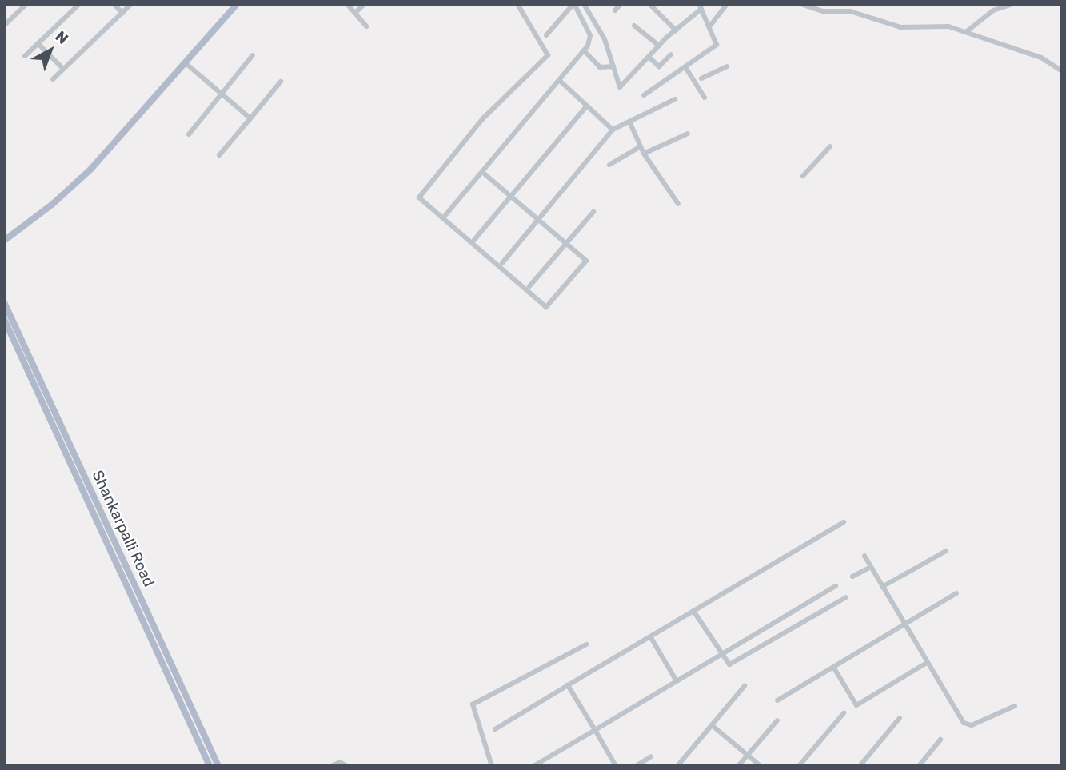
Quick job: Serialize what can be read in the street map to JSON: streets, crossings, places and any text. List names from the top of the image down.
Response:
{
  "streets": {
    "main road": ["Shankarpalli Road"]
  },
  "north": "top right"
}
